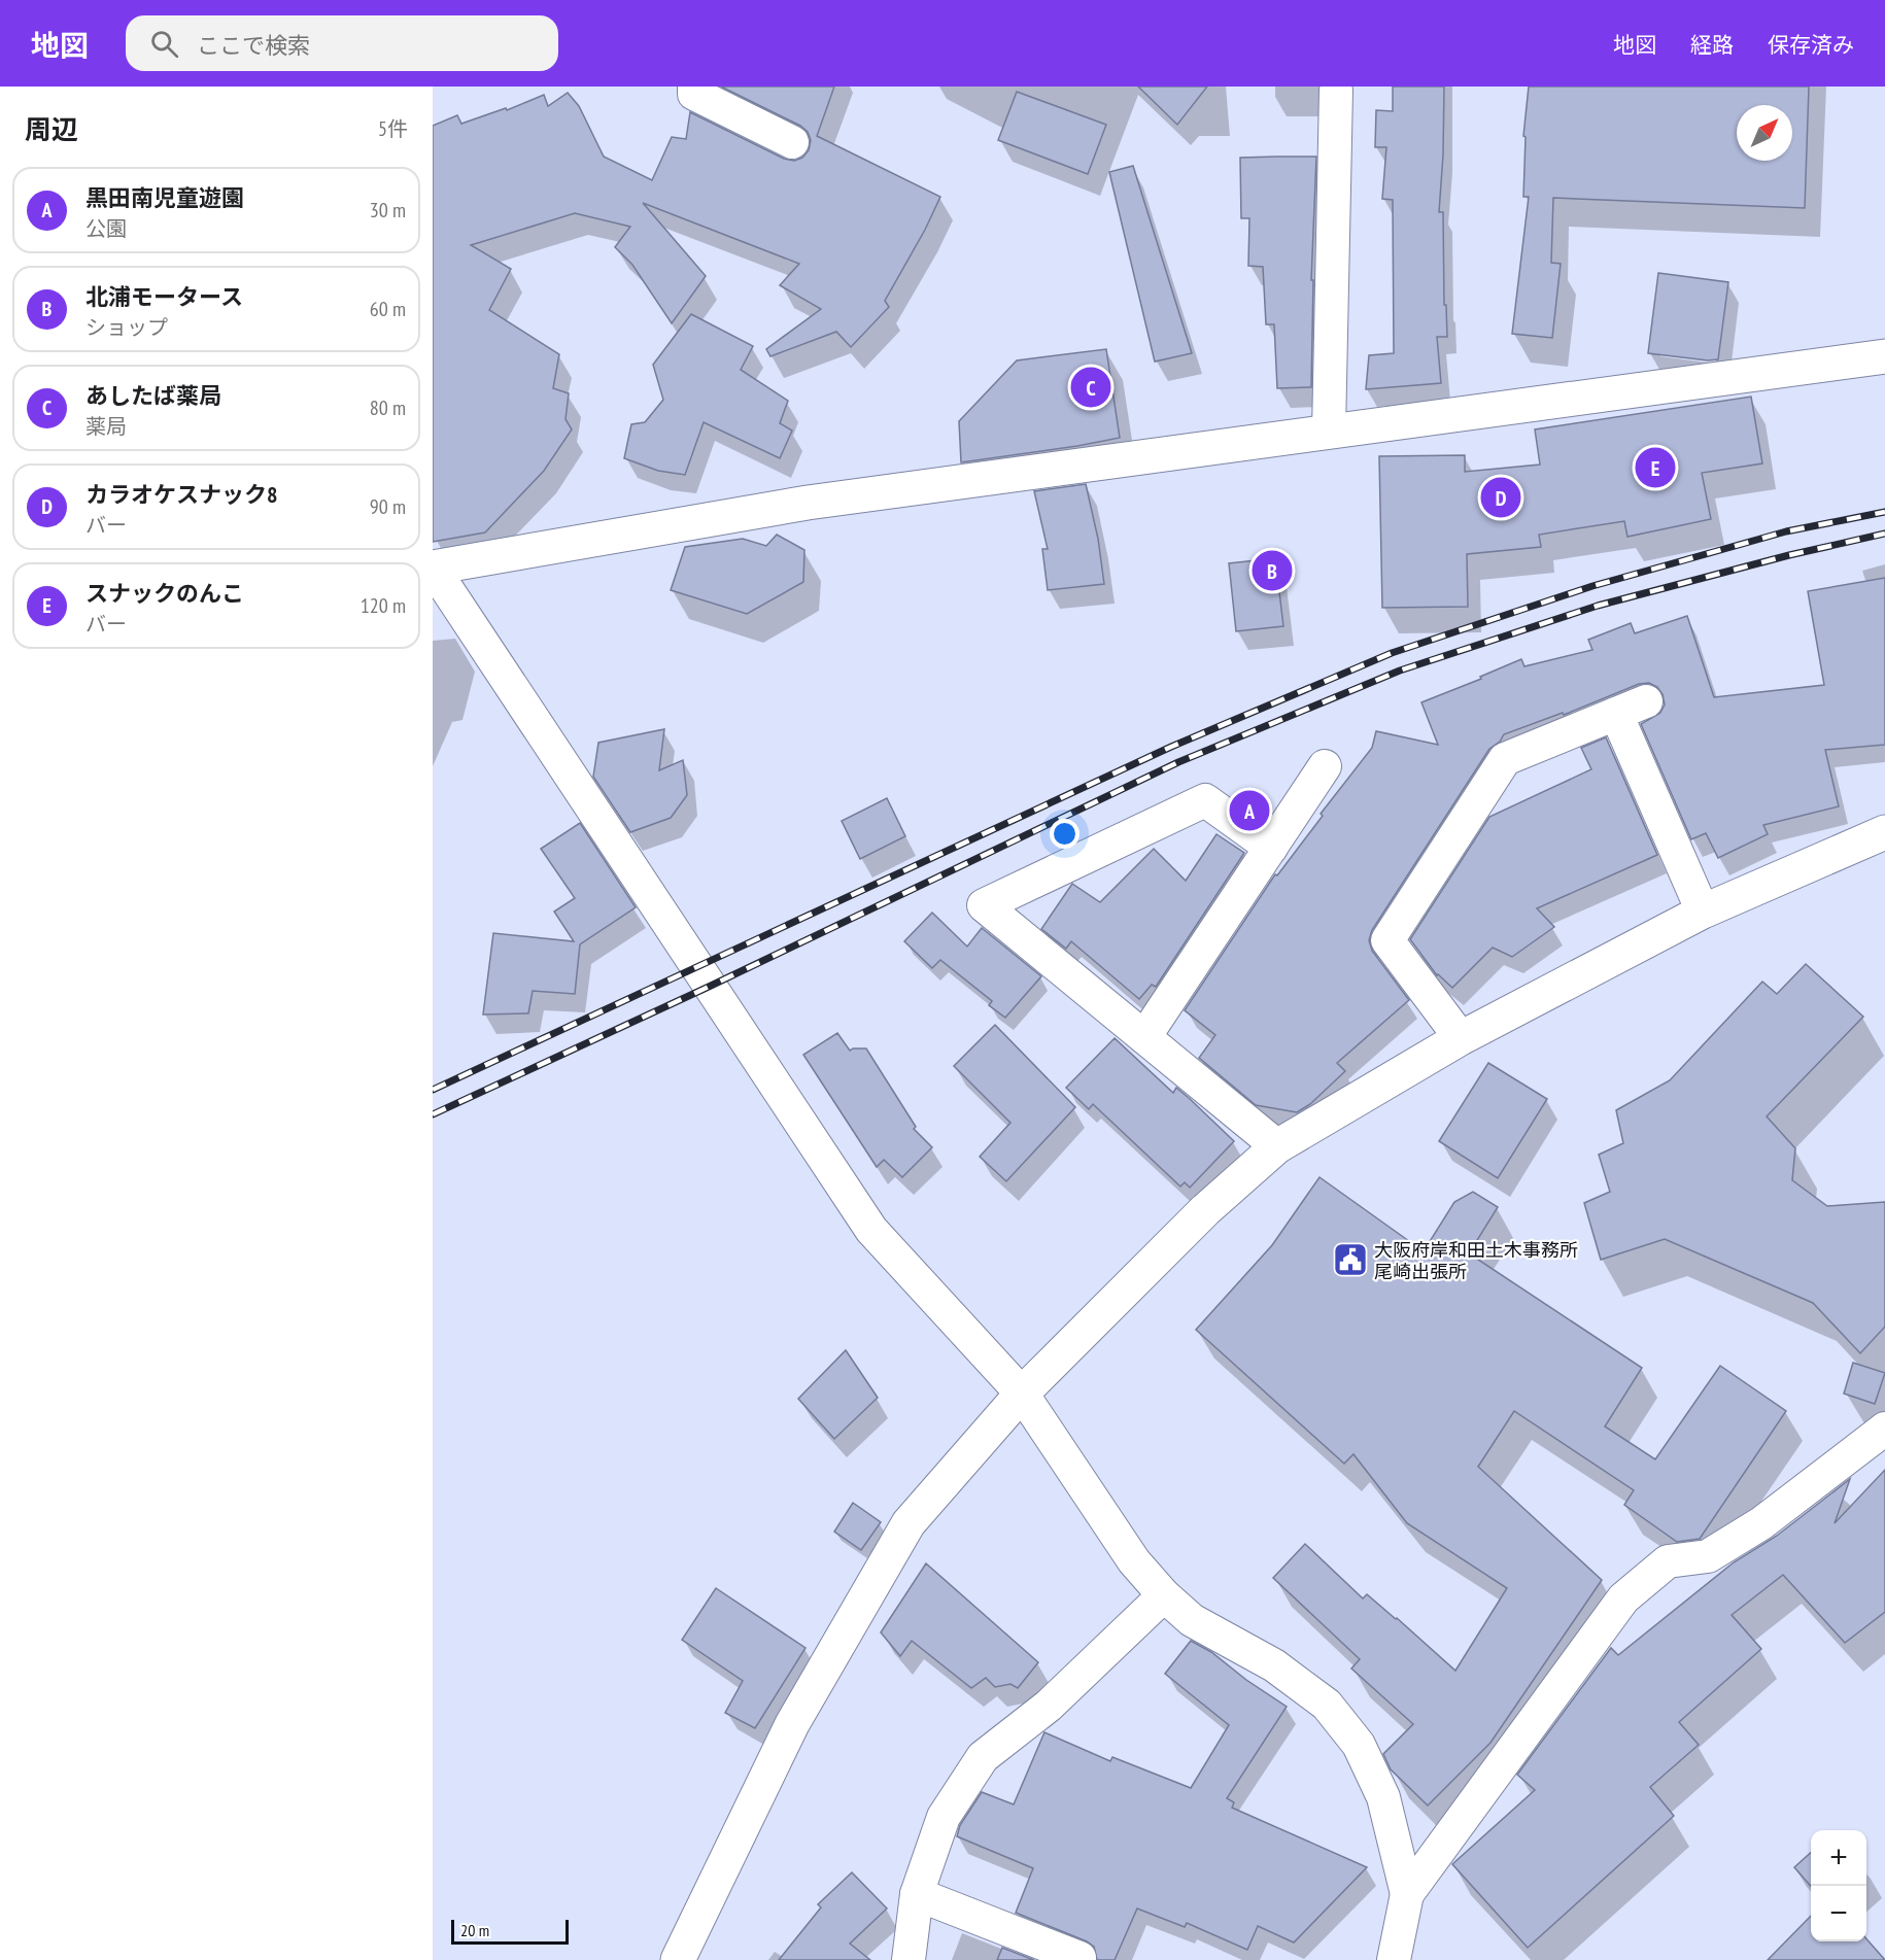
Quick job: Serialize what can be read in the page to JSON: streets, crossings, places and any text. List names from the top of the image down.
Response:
{
  "places": {
    "public building": ["大阪府岸和田土木事務所 尾崎出張所"]
  },
  "scale_bar": "20 m",
  "north": "top right",
  "page": {
    "header": "地図",
    "search": "ここで検索",
    "nav": ["地図", "経路", "保存済み"],
    "heading": ["周辺", "5件"],
    "list": [
      {
        "mark": "A",
        "name": "黒田南児童遊園",
        "note": "公園",
        "value": "30 m"
      },
      {
        "mark": "B",
        "name": "北浦モータース",
        "note": "ショップ",
        "value": "60 m"
      },
      {
        "mark": "C",
        "name": "あしたば薬局",
        "note": "薬局",
        "value": "80 m"
      },
      {
        "mark": "D",
        "name": "カラオケスナック8",
        "note": "バー",
        "value": "90 m"
      },
      {
        "mark": "E",
        "name": "スナックのんこ",
        "note": "バー",
        "value": "120 m"
      }
    ],
    "pins": [
      "C",
      "E",
      "D",
      "B",
      "A"
    ],
    "map_buttons": ["+", "−"],
    "scale": "20 m"
  }
}
